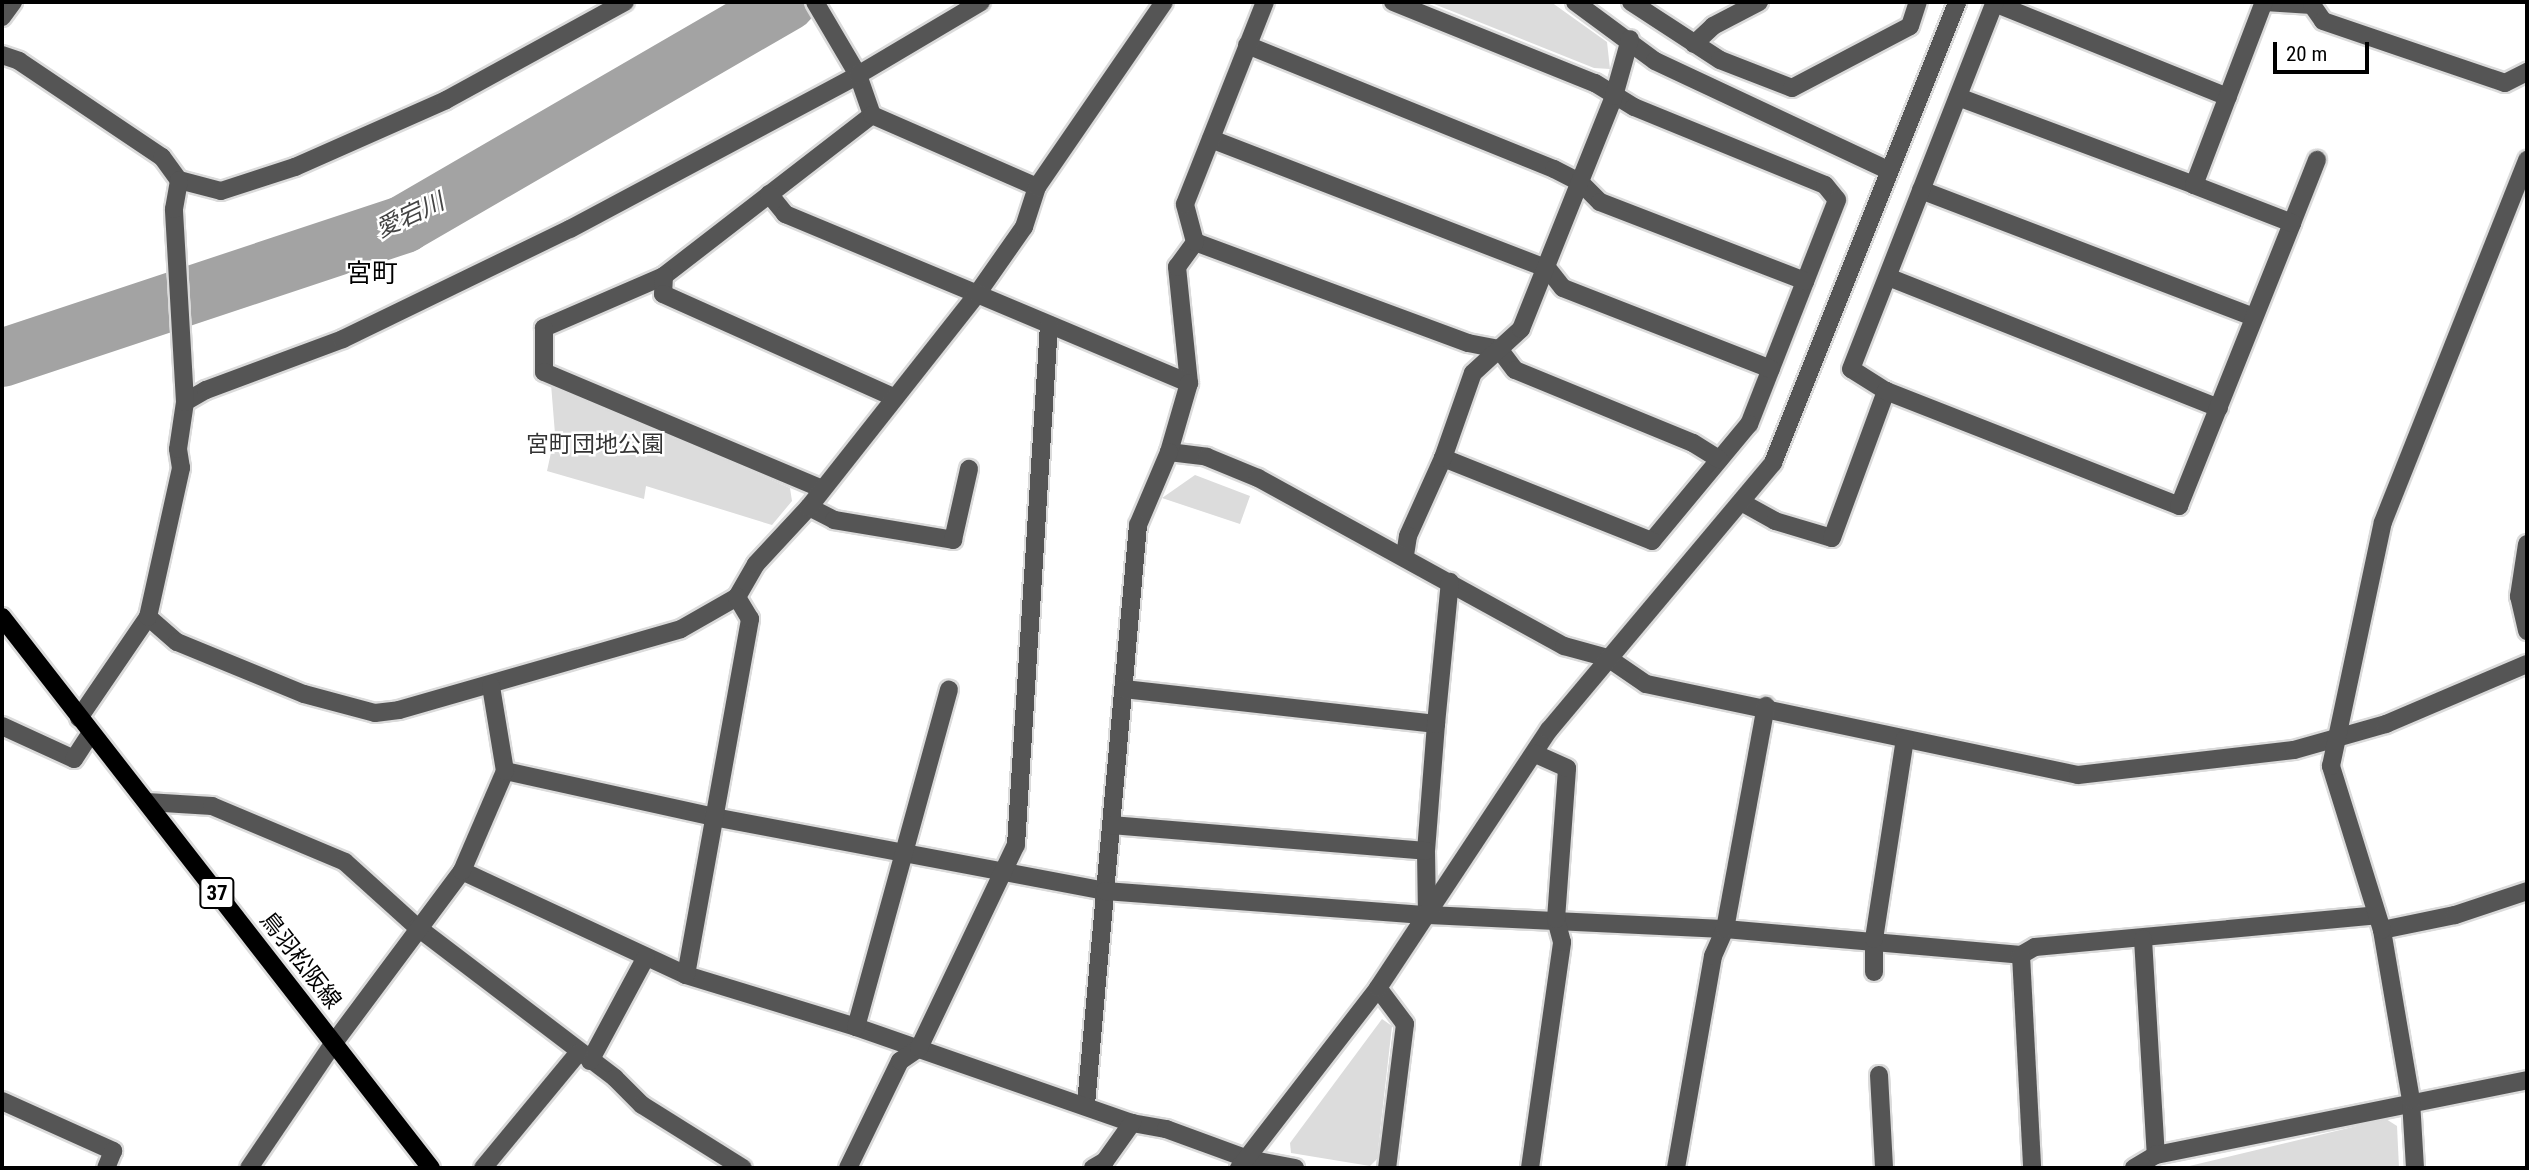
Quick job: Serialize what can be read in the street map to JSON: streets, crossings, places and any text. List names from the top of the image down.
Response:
{
  "streets": {
    "main road": ["37", "鳥羽松阪線"]
  },
  "districts": ["宮町"],
  "water": ["愛宕川"],
  "parks": ["宮町団地公園"],
  "scale_bar": "20 m"
}
